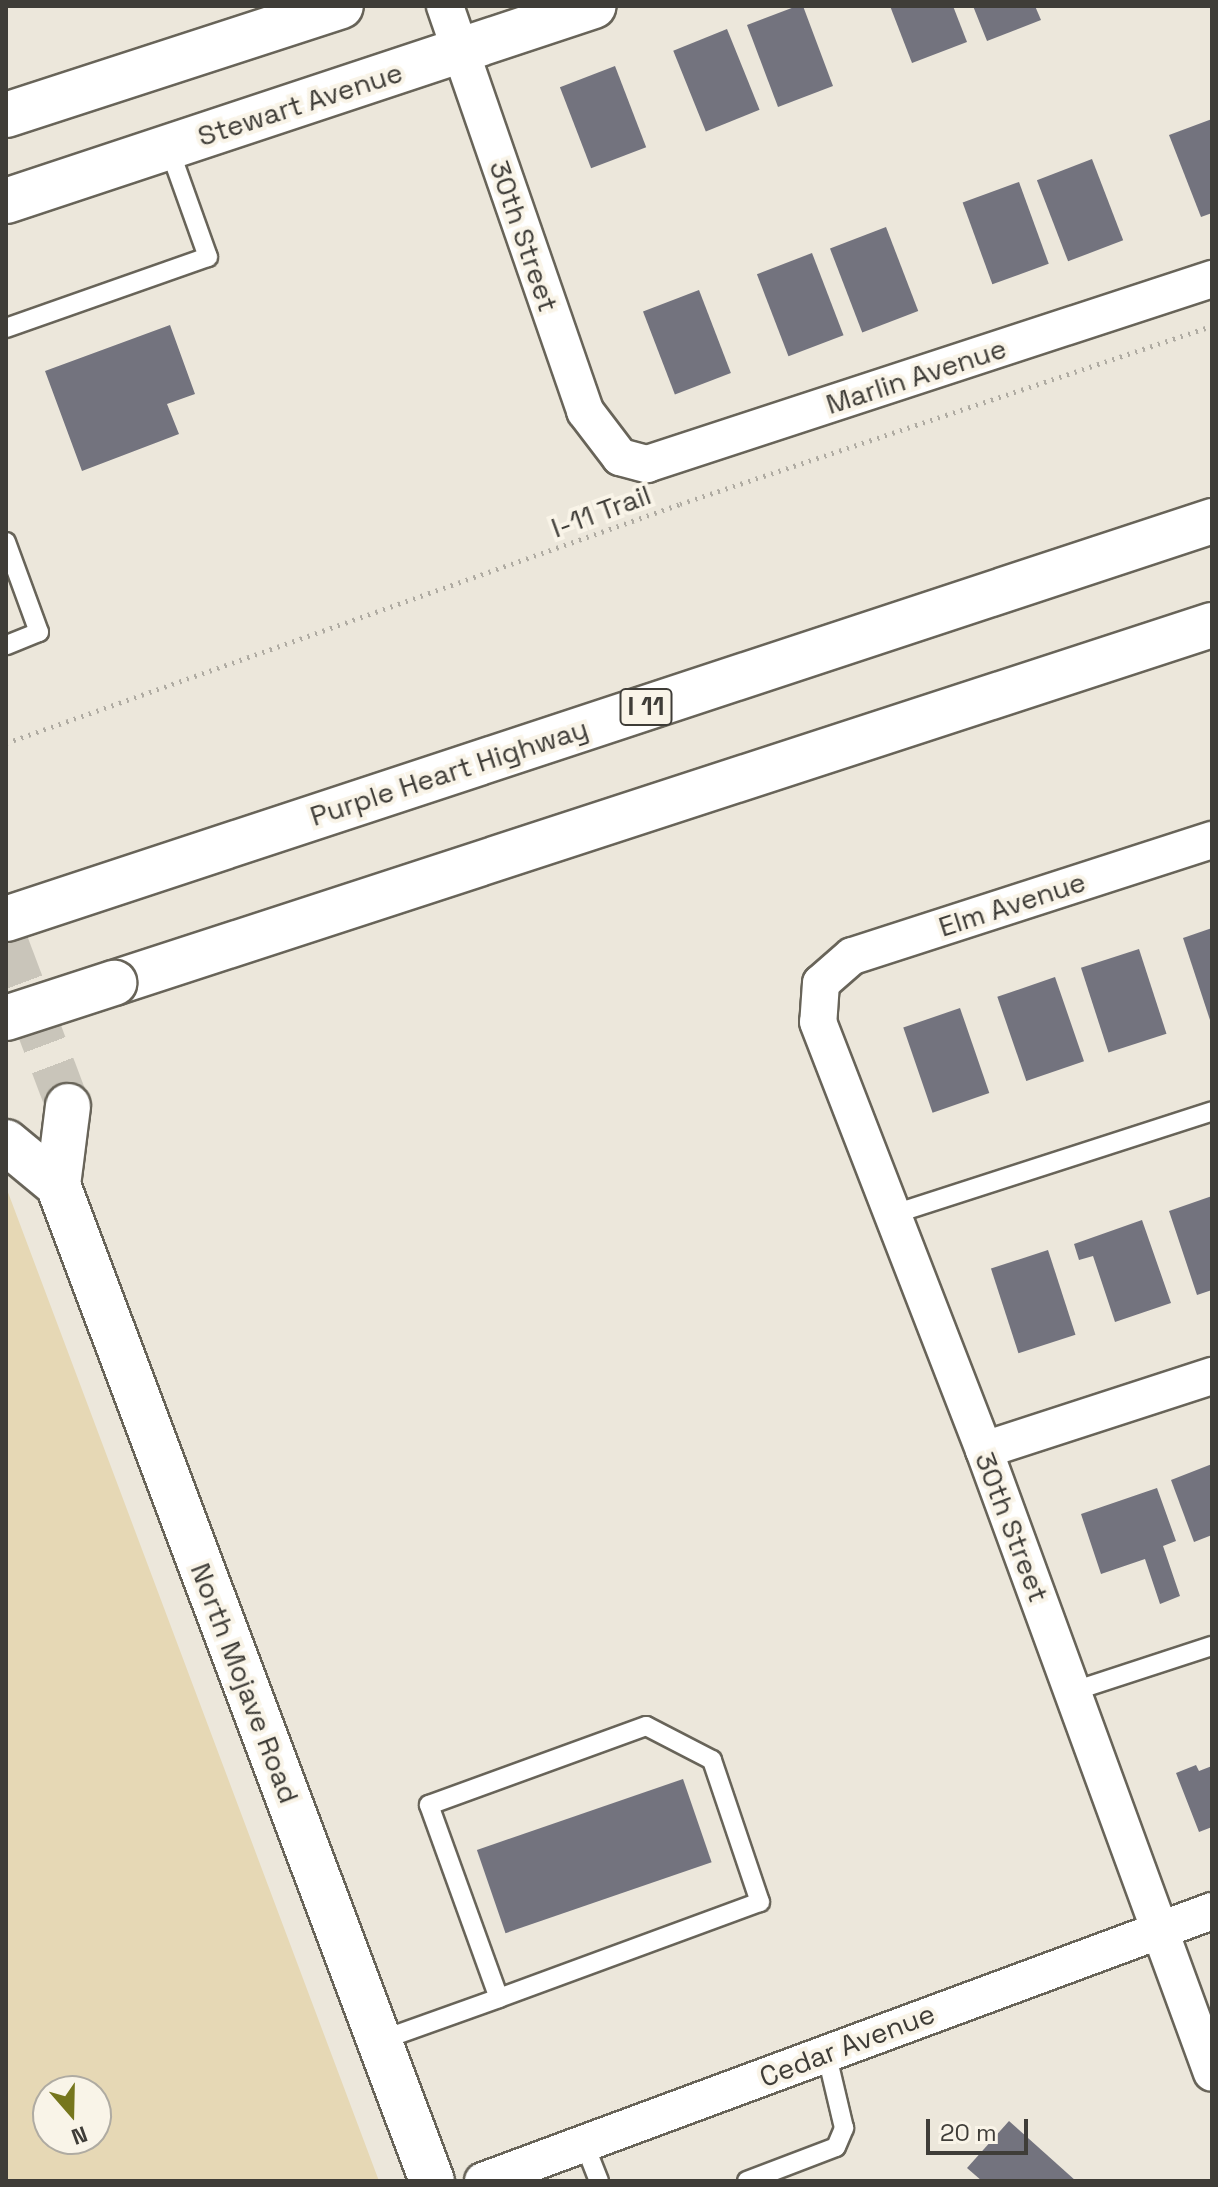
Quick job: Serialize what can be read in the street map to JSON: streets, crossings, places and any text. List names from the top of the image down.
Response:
{
  "streets": {
    "main road": [
      "Stewart Avenue",
      "I 11",
      "Purple Heart Highway",
      "North Mojave Road"
    ],
    "street": [
      "30th Street",
      "Marlin Avenue",
      "Elm Avenue",
      "Cedar Avenue"
    ],
    "path": ["I-11 Trail"]
  },
  "crossings": [
    ["Stewart Avenue", "30th Street"],
    ["30th Street", "Marlin Avenue"],
    ["30th Street", "Elm Avenue"],
    ["30th Street", "Cedar Avenue"]
  ],
  "scale_bar": "20 m",
  "north": "bottom"
}
